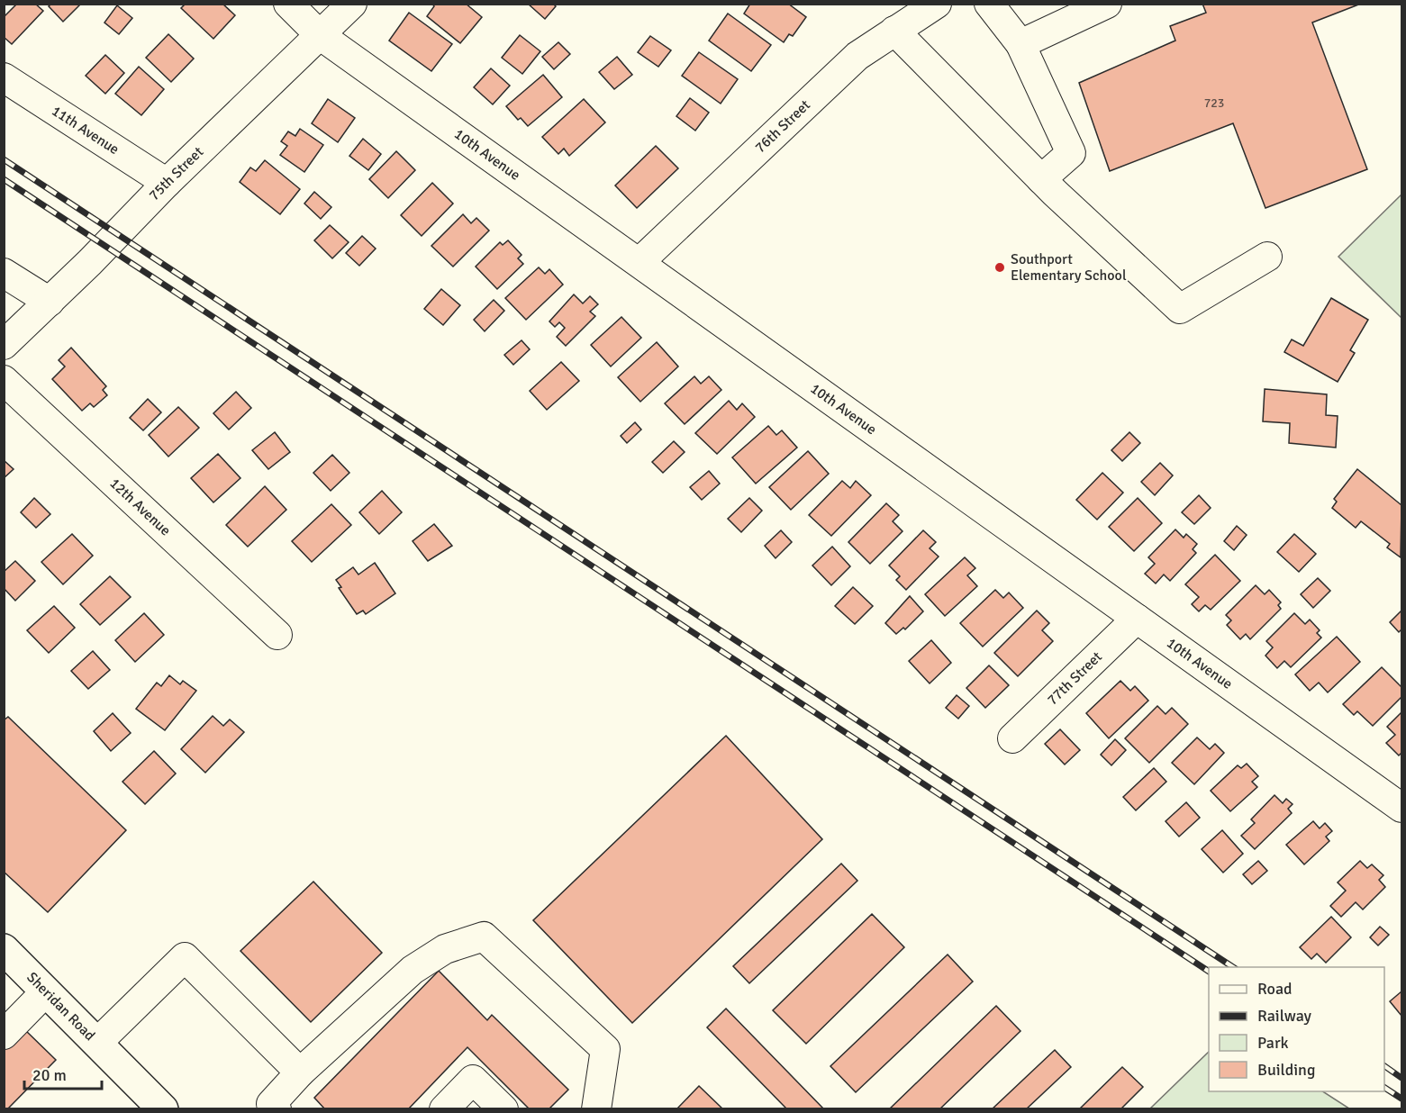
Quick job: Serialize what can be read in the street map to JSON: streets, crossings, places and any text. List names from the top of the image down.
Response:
{
  "streets": {
    "main road": ["Sheridan Road"],
    "street": [
      "76th Street",
      "11th Avenue",
      "10th Avenue",
      "75th Street",
      "12th Avenue",
      "77th Street"
    ]
  },
  "crossings": [
    ["76th Street", "10th Avenue"],
    ["11th Avenue", "75th Street"],
    ["10th Avenue", "75th Street"],
    ["10th Avenue", "77th Street"]
  ],
  "places": ["Southport Elementary School"],
  "house_numbers": ["723"],
  "legend": [
    "Road",
    "Railway",
    "Park",
    "Building"
  ],
  "scale_bar": "20 m"
}
